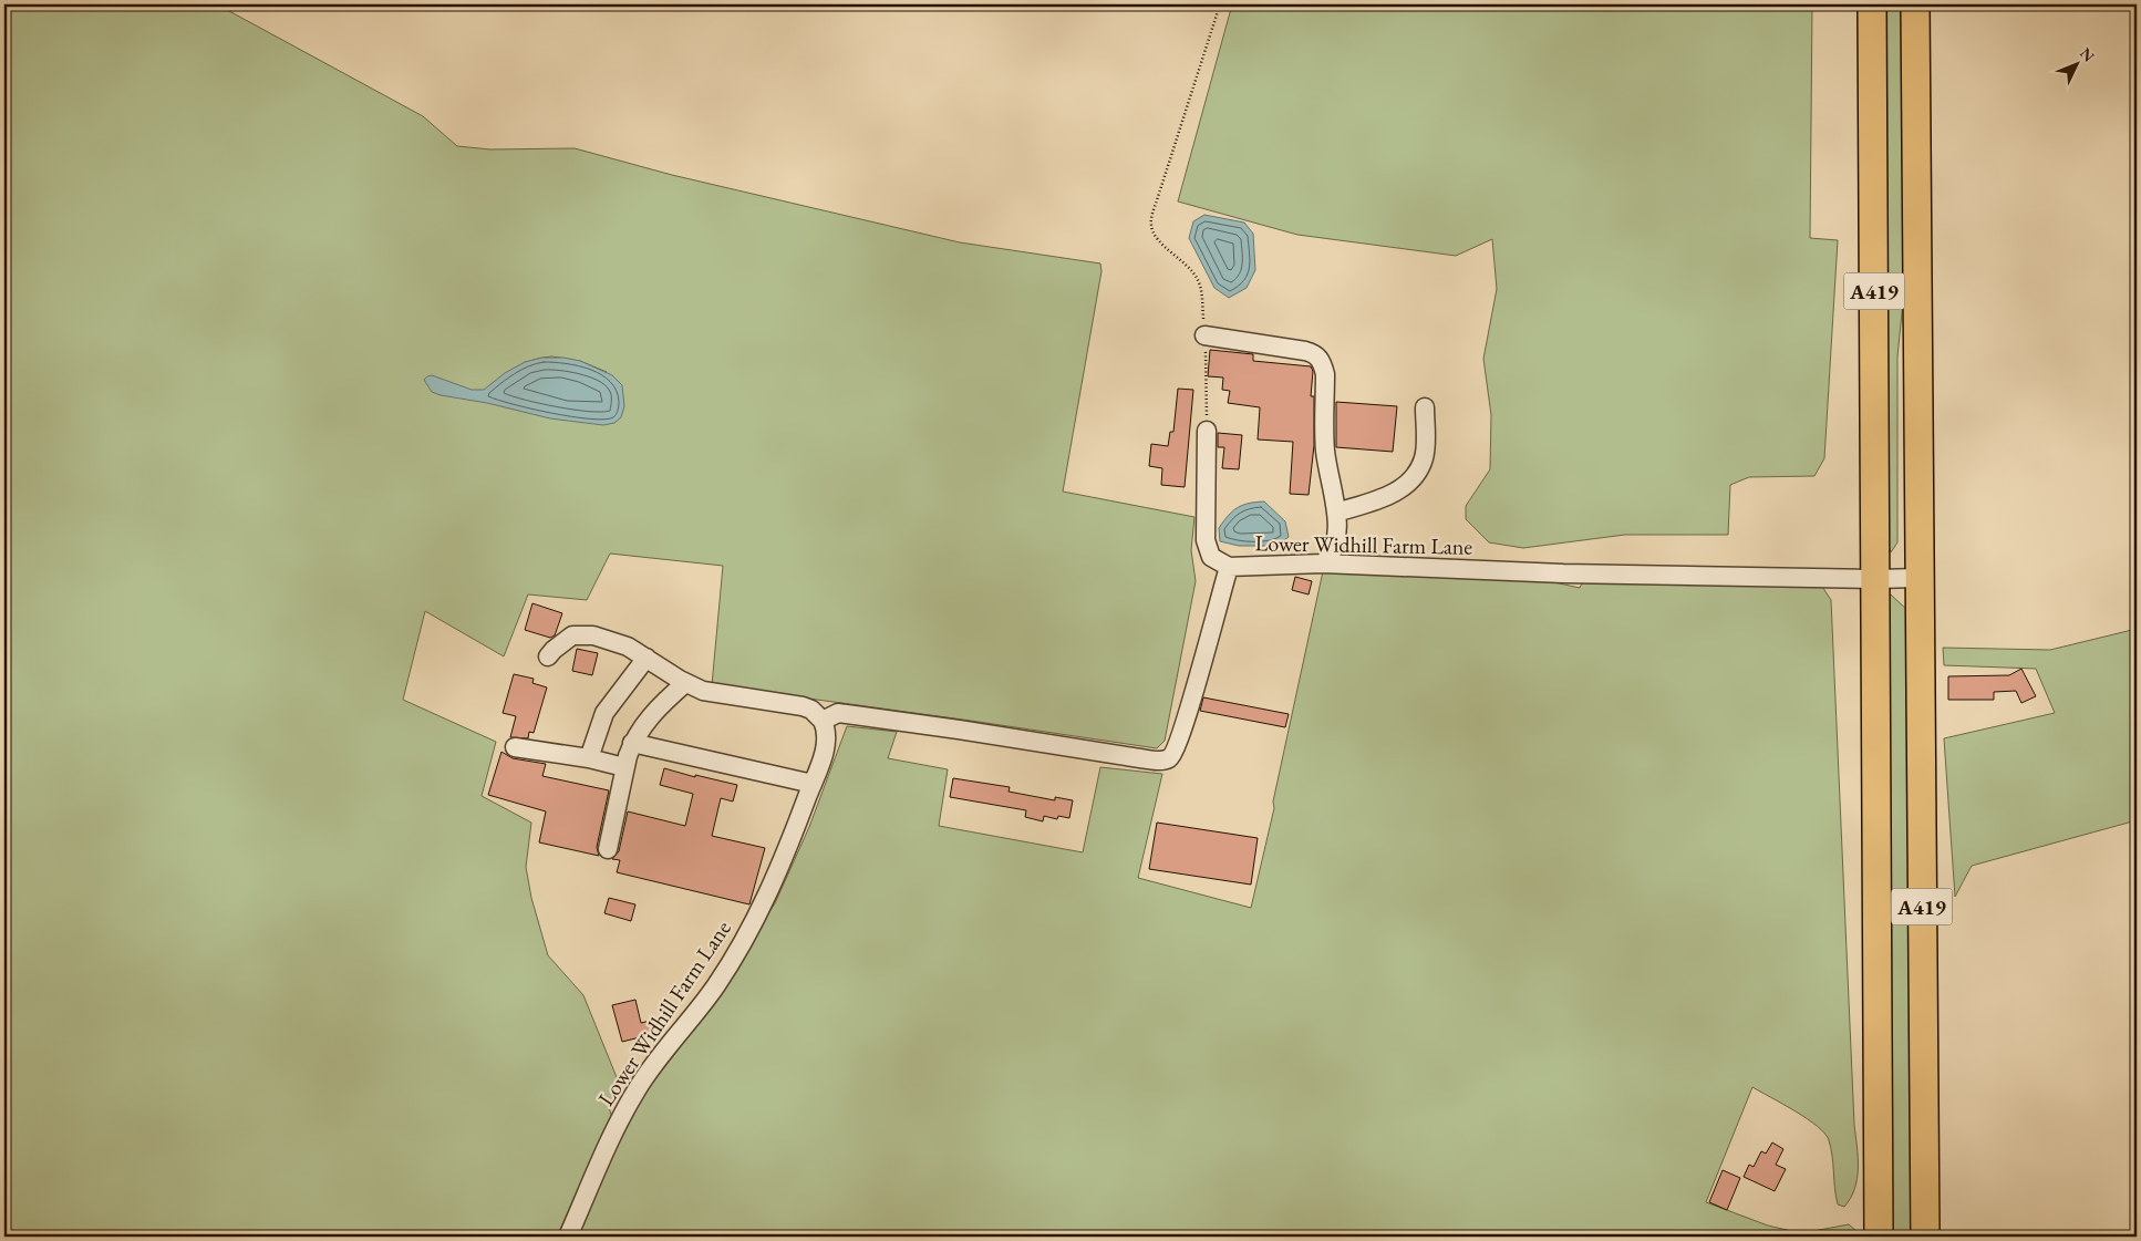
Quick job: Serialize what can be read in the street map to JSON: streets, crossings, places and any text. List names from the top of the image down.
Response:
{
  "streets": {
    "highway": ["A419"],
    "lane": ["Lower Widhill Farm Lane"]
  },
  "crossings": [
    ["A419", "Lower Widhill Farm Lane"]
  ],
  "north": "top right"
}
